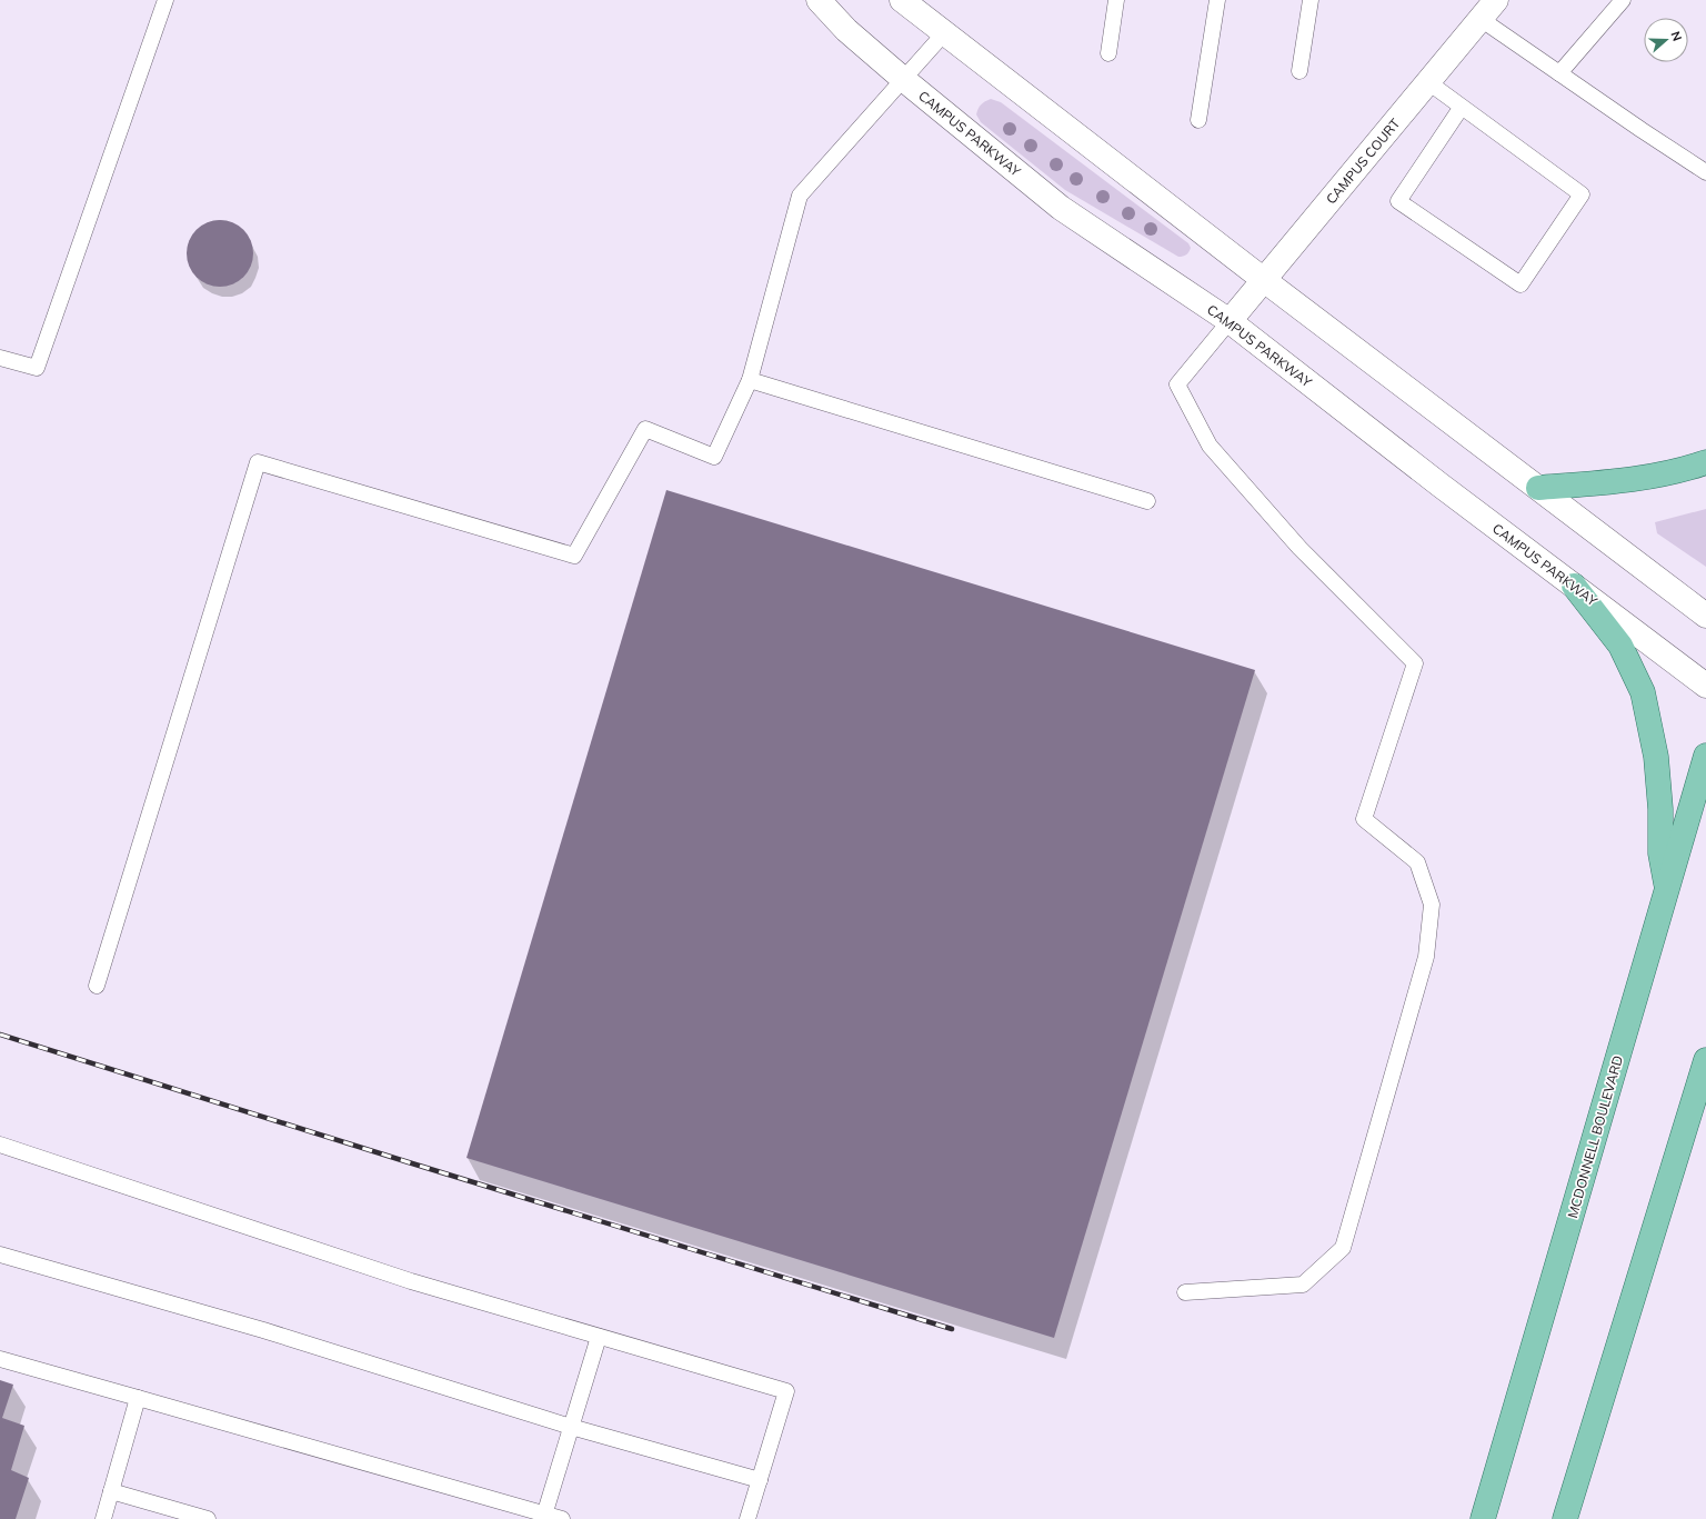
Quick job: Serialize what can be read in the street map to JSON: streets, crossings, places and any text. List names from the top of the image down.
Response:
{
  "streets": {
    "main road": ["MCDONNELL BOULEVARD"],
    "street": ["CAMPUS PARKWAY", "CAMPUS COURT"]
  },
  "crossings": [
    ["CAMPUS PARKWAY", "CAMPUS COURT"]
  ],
  "north": "right"
}
